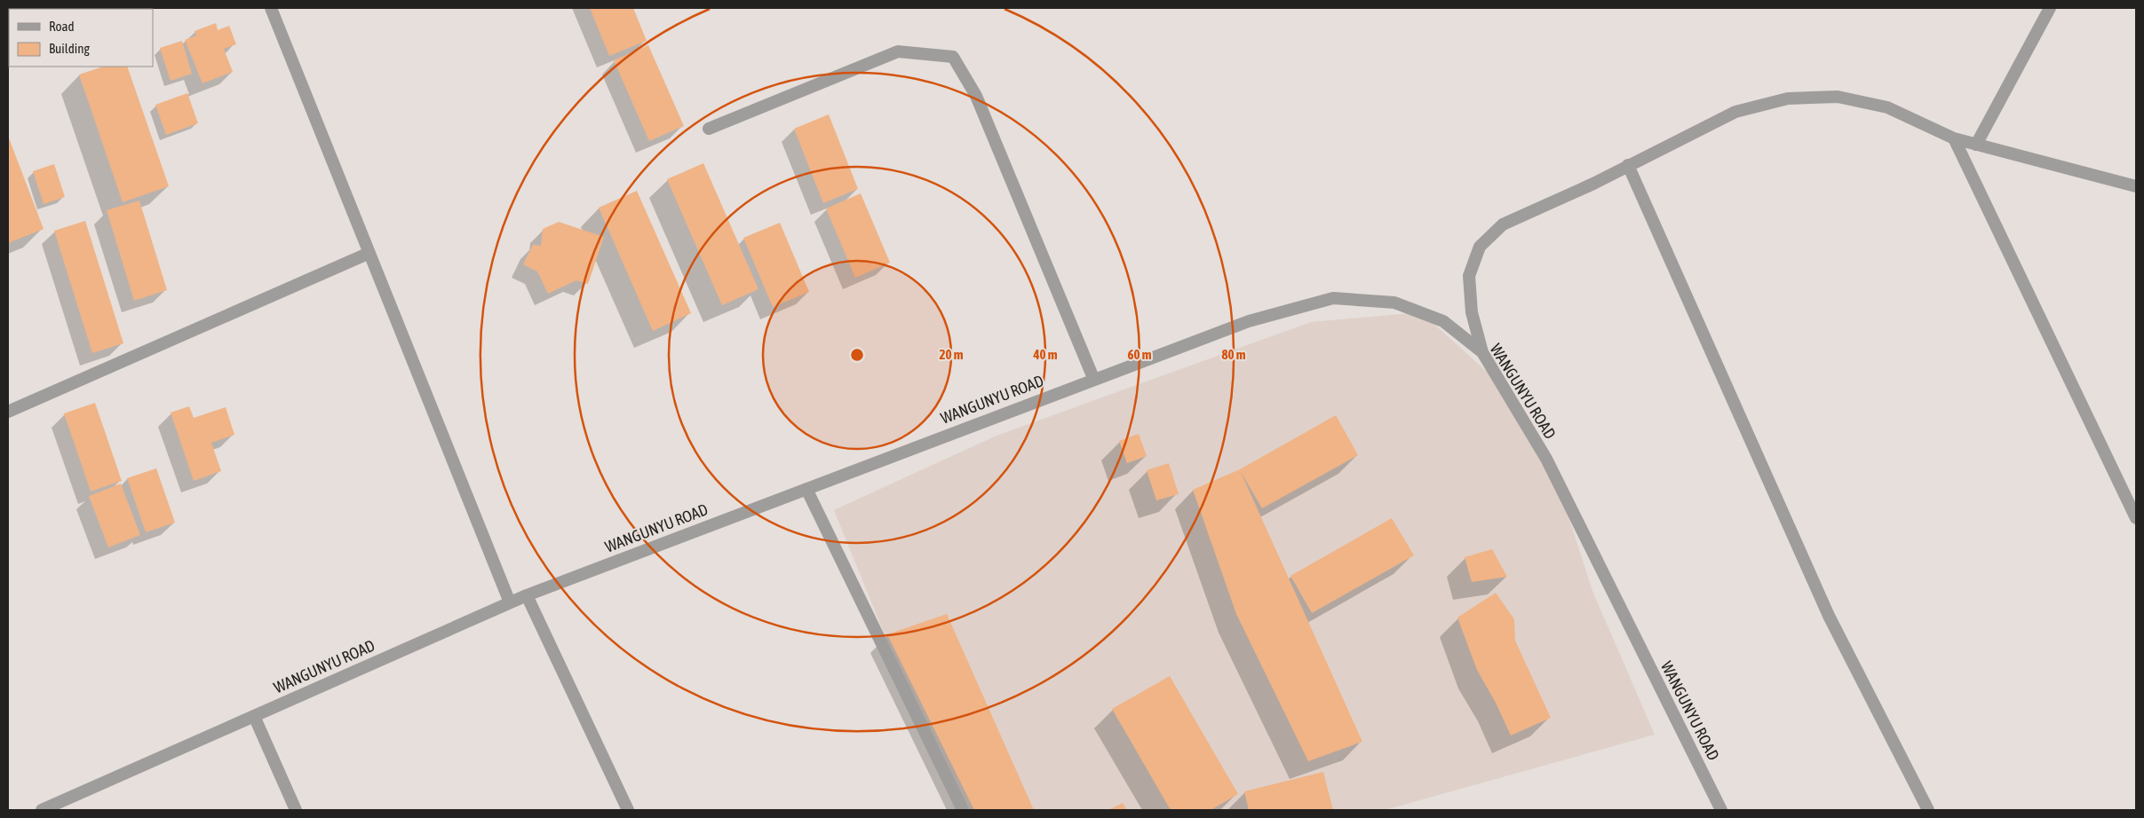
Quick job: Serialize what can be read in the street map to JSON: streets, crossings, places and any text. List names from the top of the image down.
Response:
{
  "streets": {
    "street": ["WANGUNYU ROAD"]
  },
  "legend": ["Road", "Building"],
  "rings": [
    "20 m",
    "40 m",
    "60 m",
    "80 m"
  ]
}
